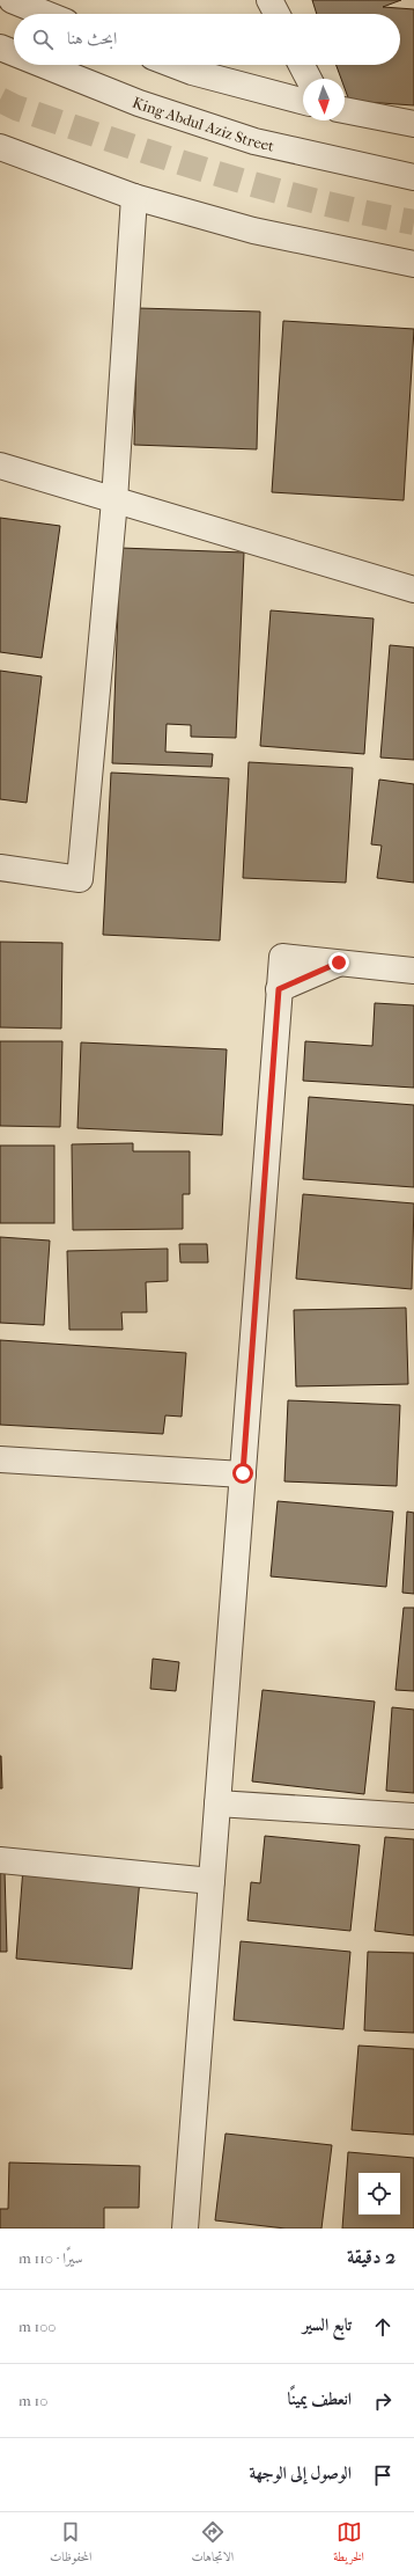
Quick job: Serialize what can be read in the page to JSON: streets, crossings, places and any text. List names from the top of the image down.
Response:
{
  "streets": {
    "street": ["King Abdul Aziz Street"]
  },
  "north": "bottom",
  "page": {
    "search": "ابحث هنا",
    "heading": ["2 دقيقة", "سيرًا · 110 m"],
    "list": [
      ["تابع السير", "100 m"],
      ["انعطف يمينًا", "10 m"],
      "الوصول إلى الوجهة"
    ],
    "nav": ["الخريطة", "الاتجاهات", "المحفوظات"]
  }
}
